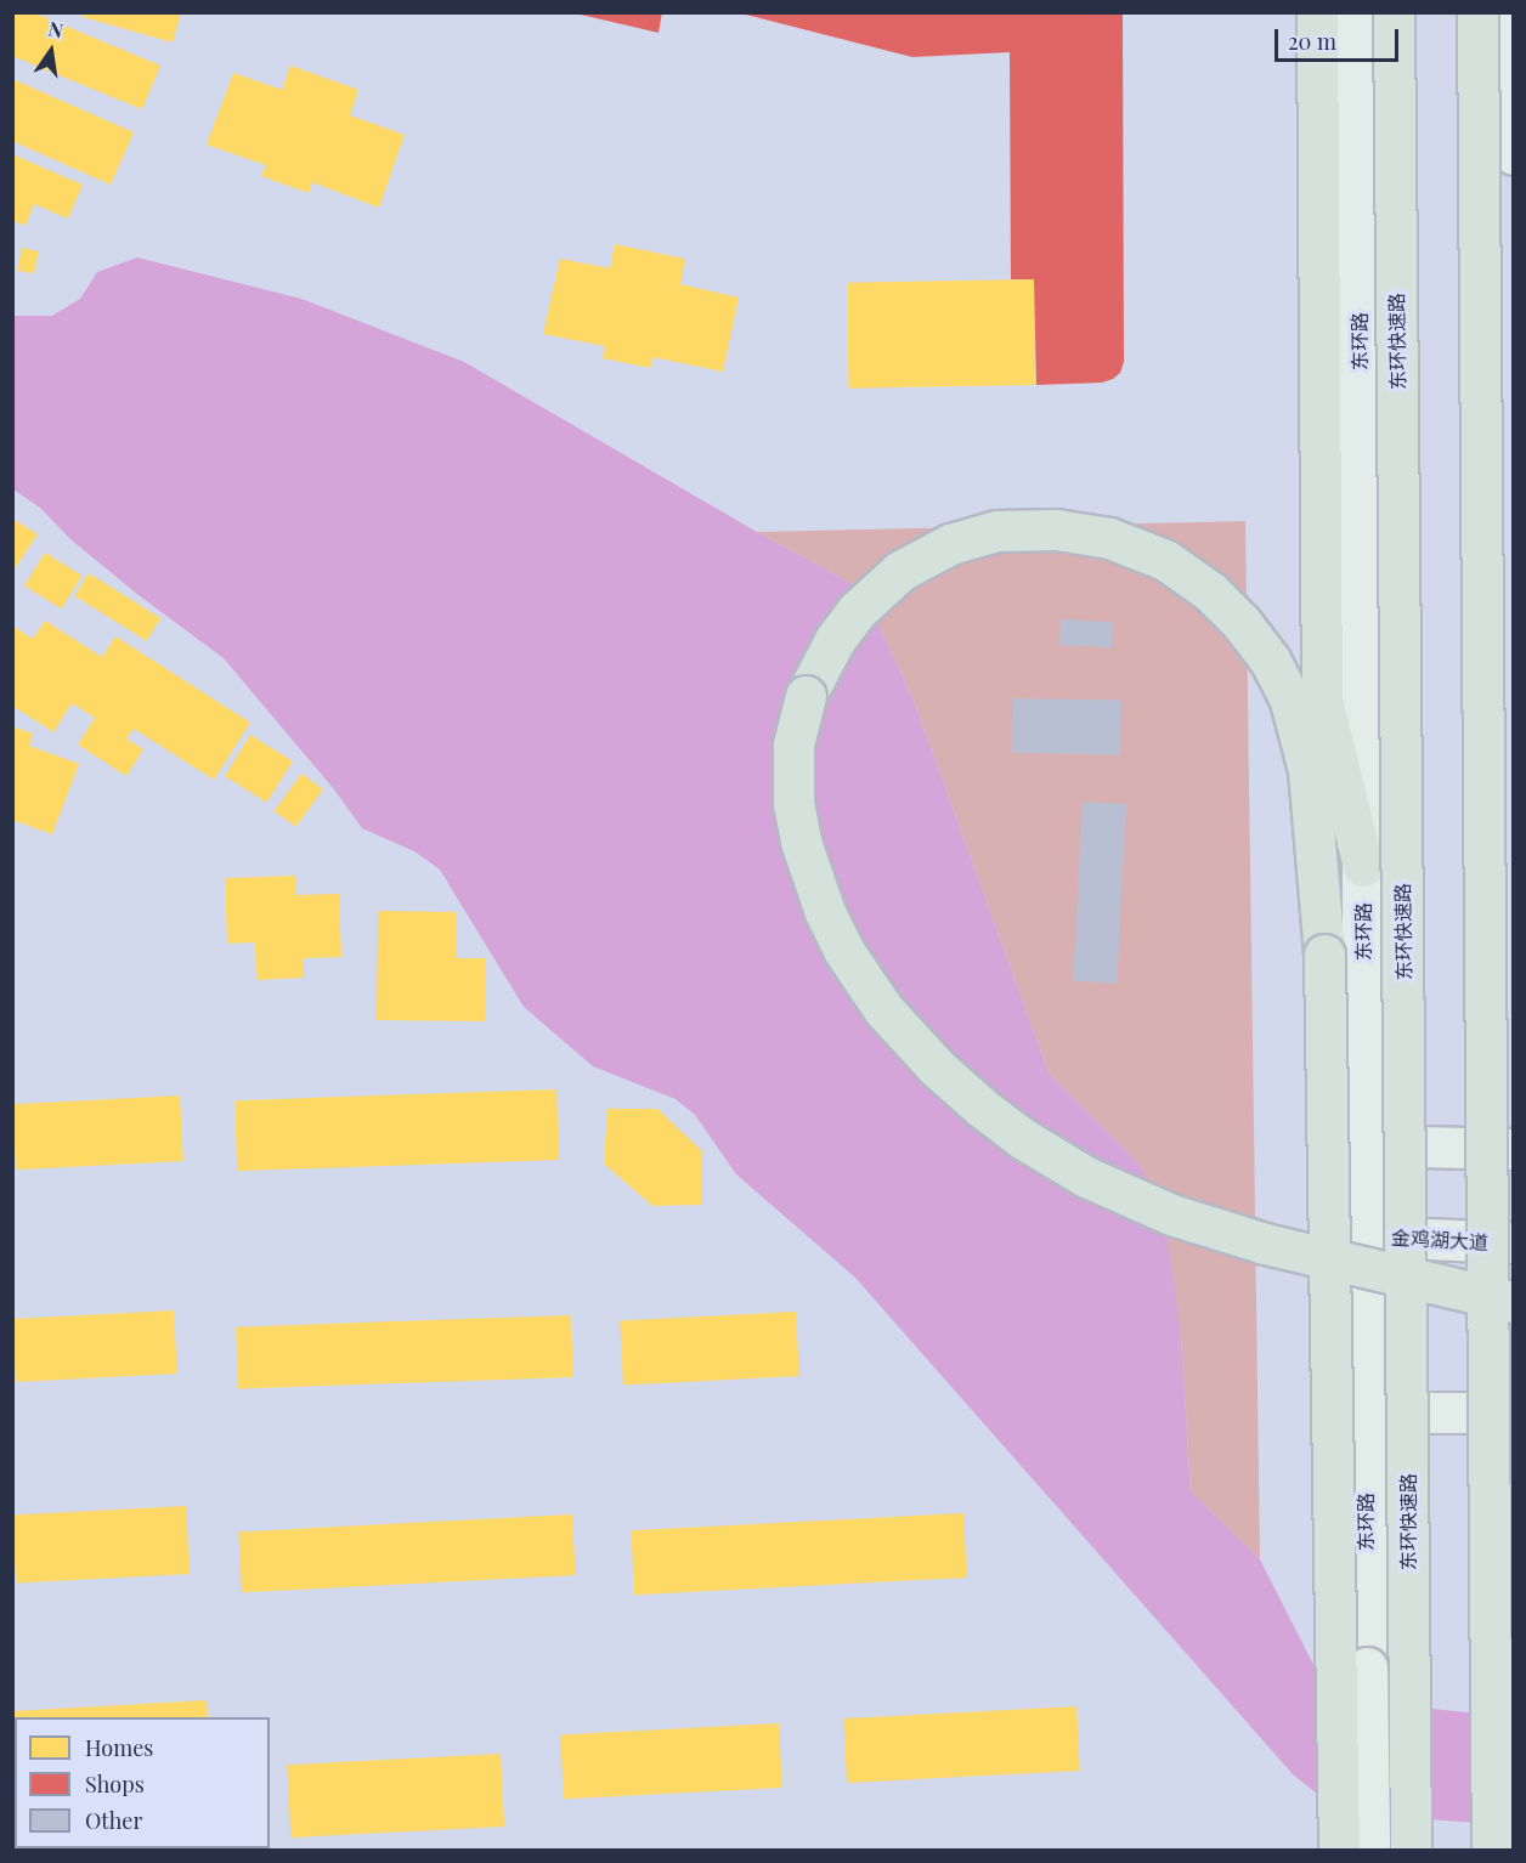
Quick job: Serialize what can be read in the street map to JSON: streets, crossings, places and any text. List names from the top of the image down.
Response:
{
  "streets": {
    "highway": ["东环快速路"],
    "main road": ["东环路", "金鸡湖大道"]
  },
  "crossings": [
    ["东环路", "金鸡湖大道"]
  ],
  "legend": ["Homes", "Shops", "Other"],
  "scale_bar": "20 m",
  "north": "top"
}
